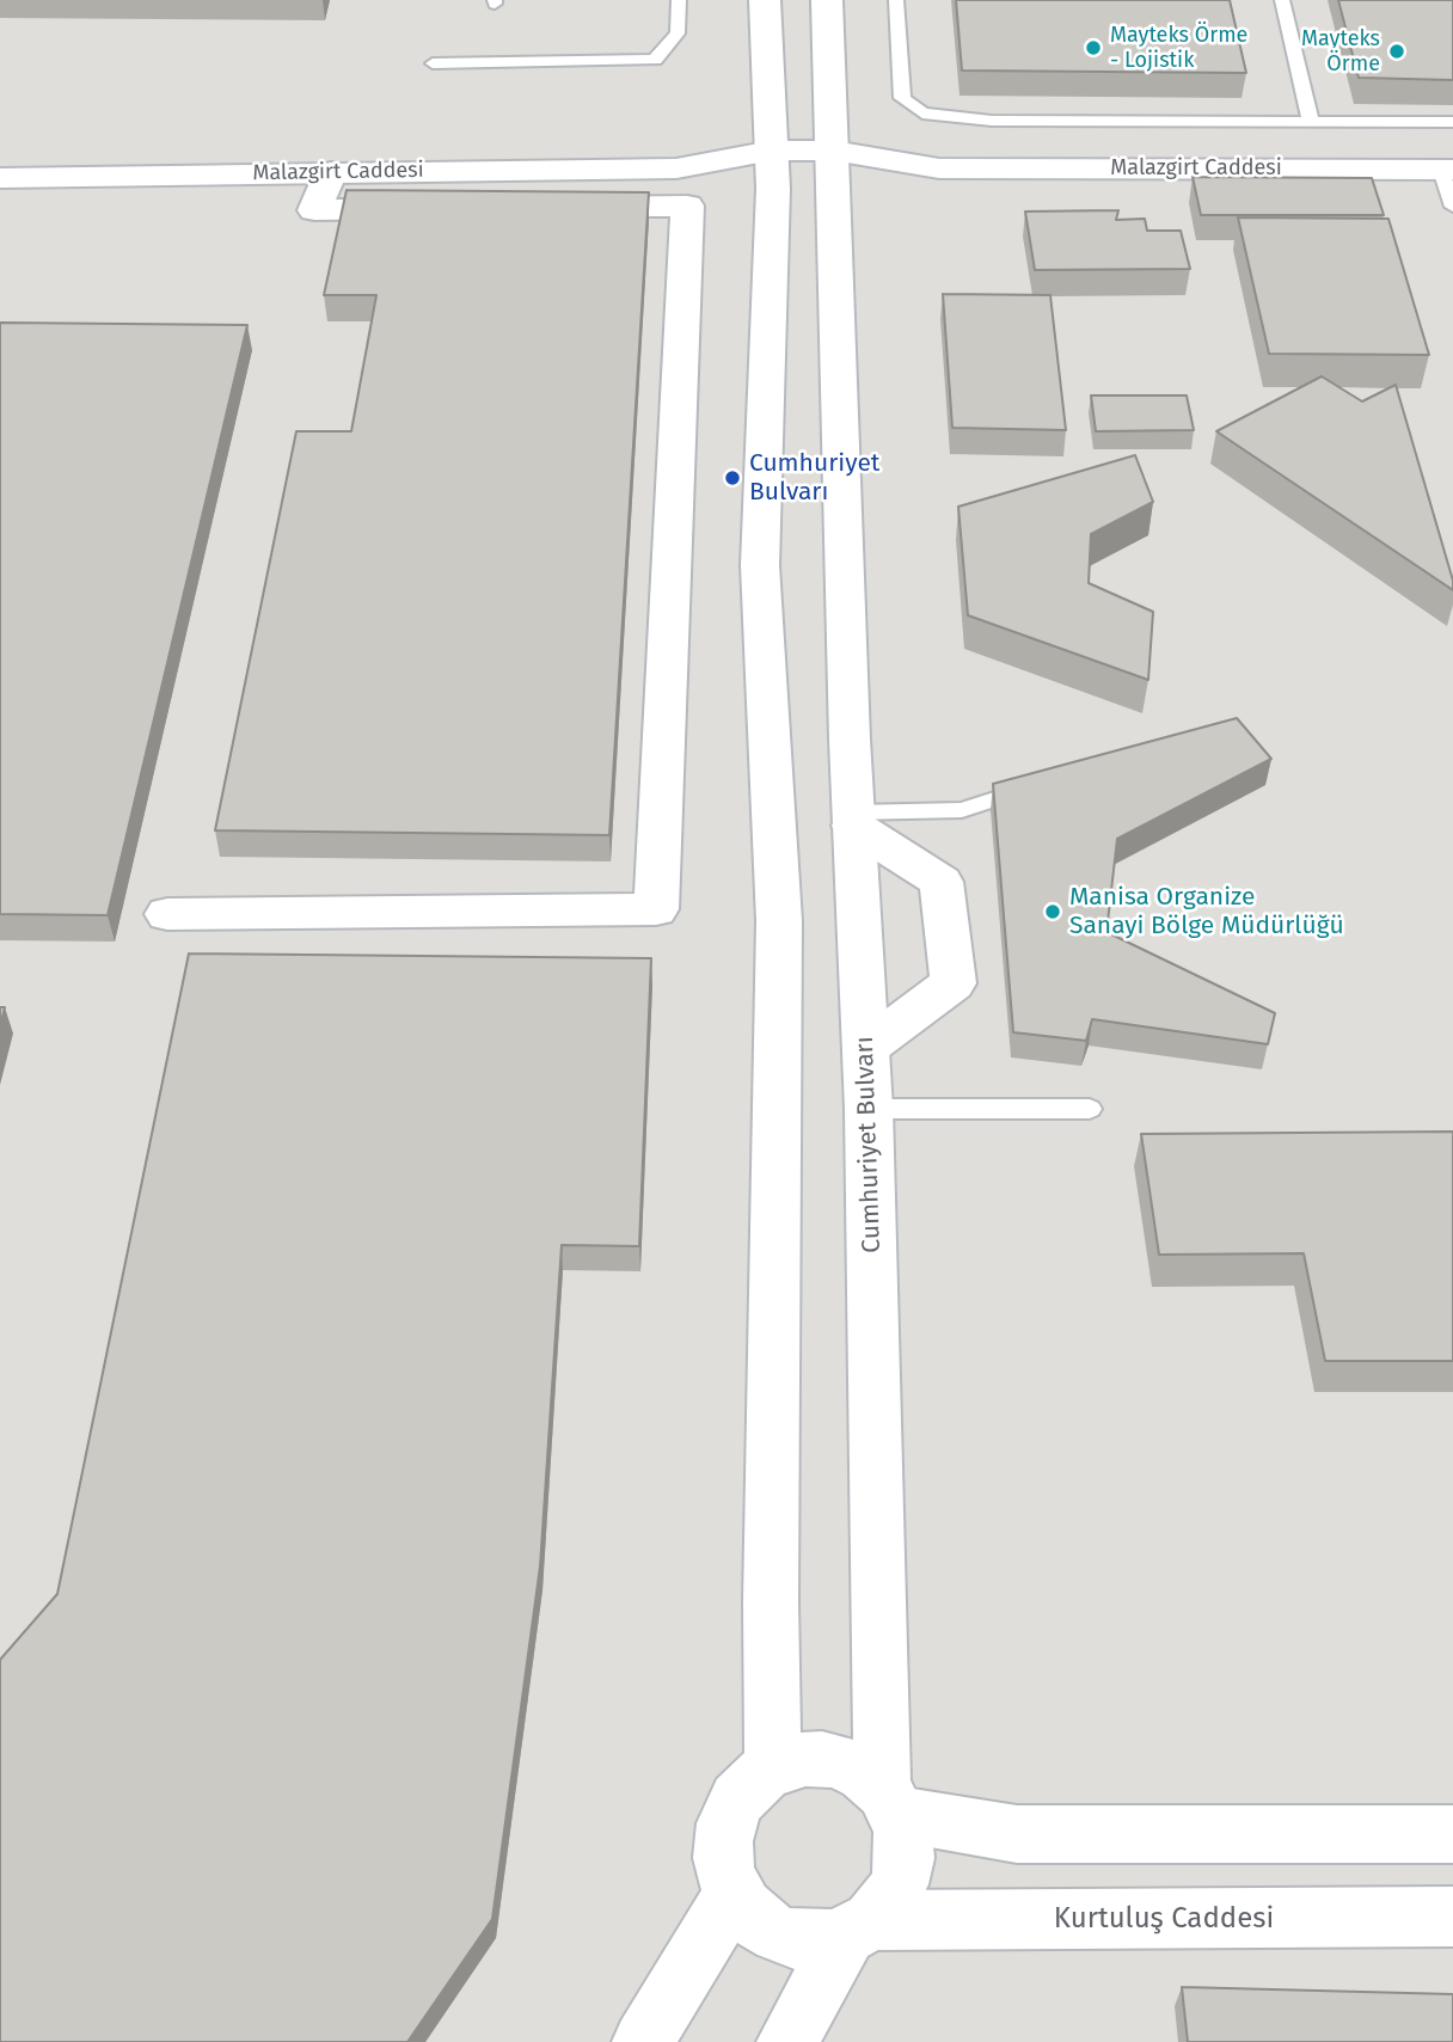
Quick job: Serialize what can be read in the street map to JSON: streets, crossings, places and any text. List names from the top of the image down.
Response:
{
  "streets": {
    "main road": ["Malazgirt Caddesi", "Cumhuriyet Bulvarı", "Kurtuluş Caddesi"]
  },
  "crossings": [
    ["Malazgirt Caddesi", "Cumhuriyet Bulvarı"],
    ["Cumhuriyet Bulvarı", "Kurtuluş Caddesi"]
  ],
  "places": [
    "Mayteks Örme - Lojistik",
    "Mayteks Örme",
    "Cumhuriyet Bulvarı",
    "Manisa Organize Sanayi Bölge Müdürlüğü"
  ]
}
